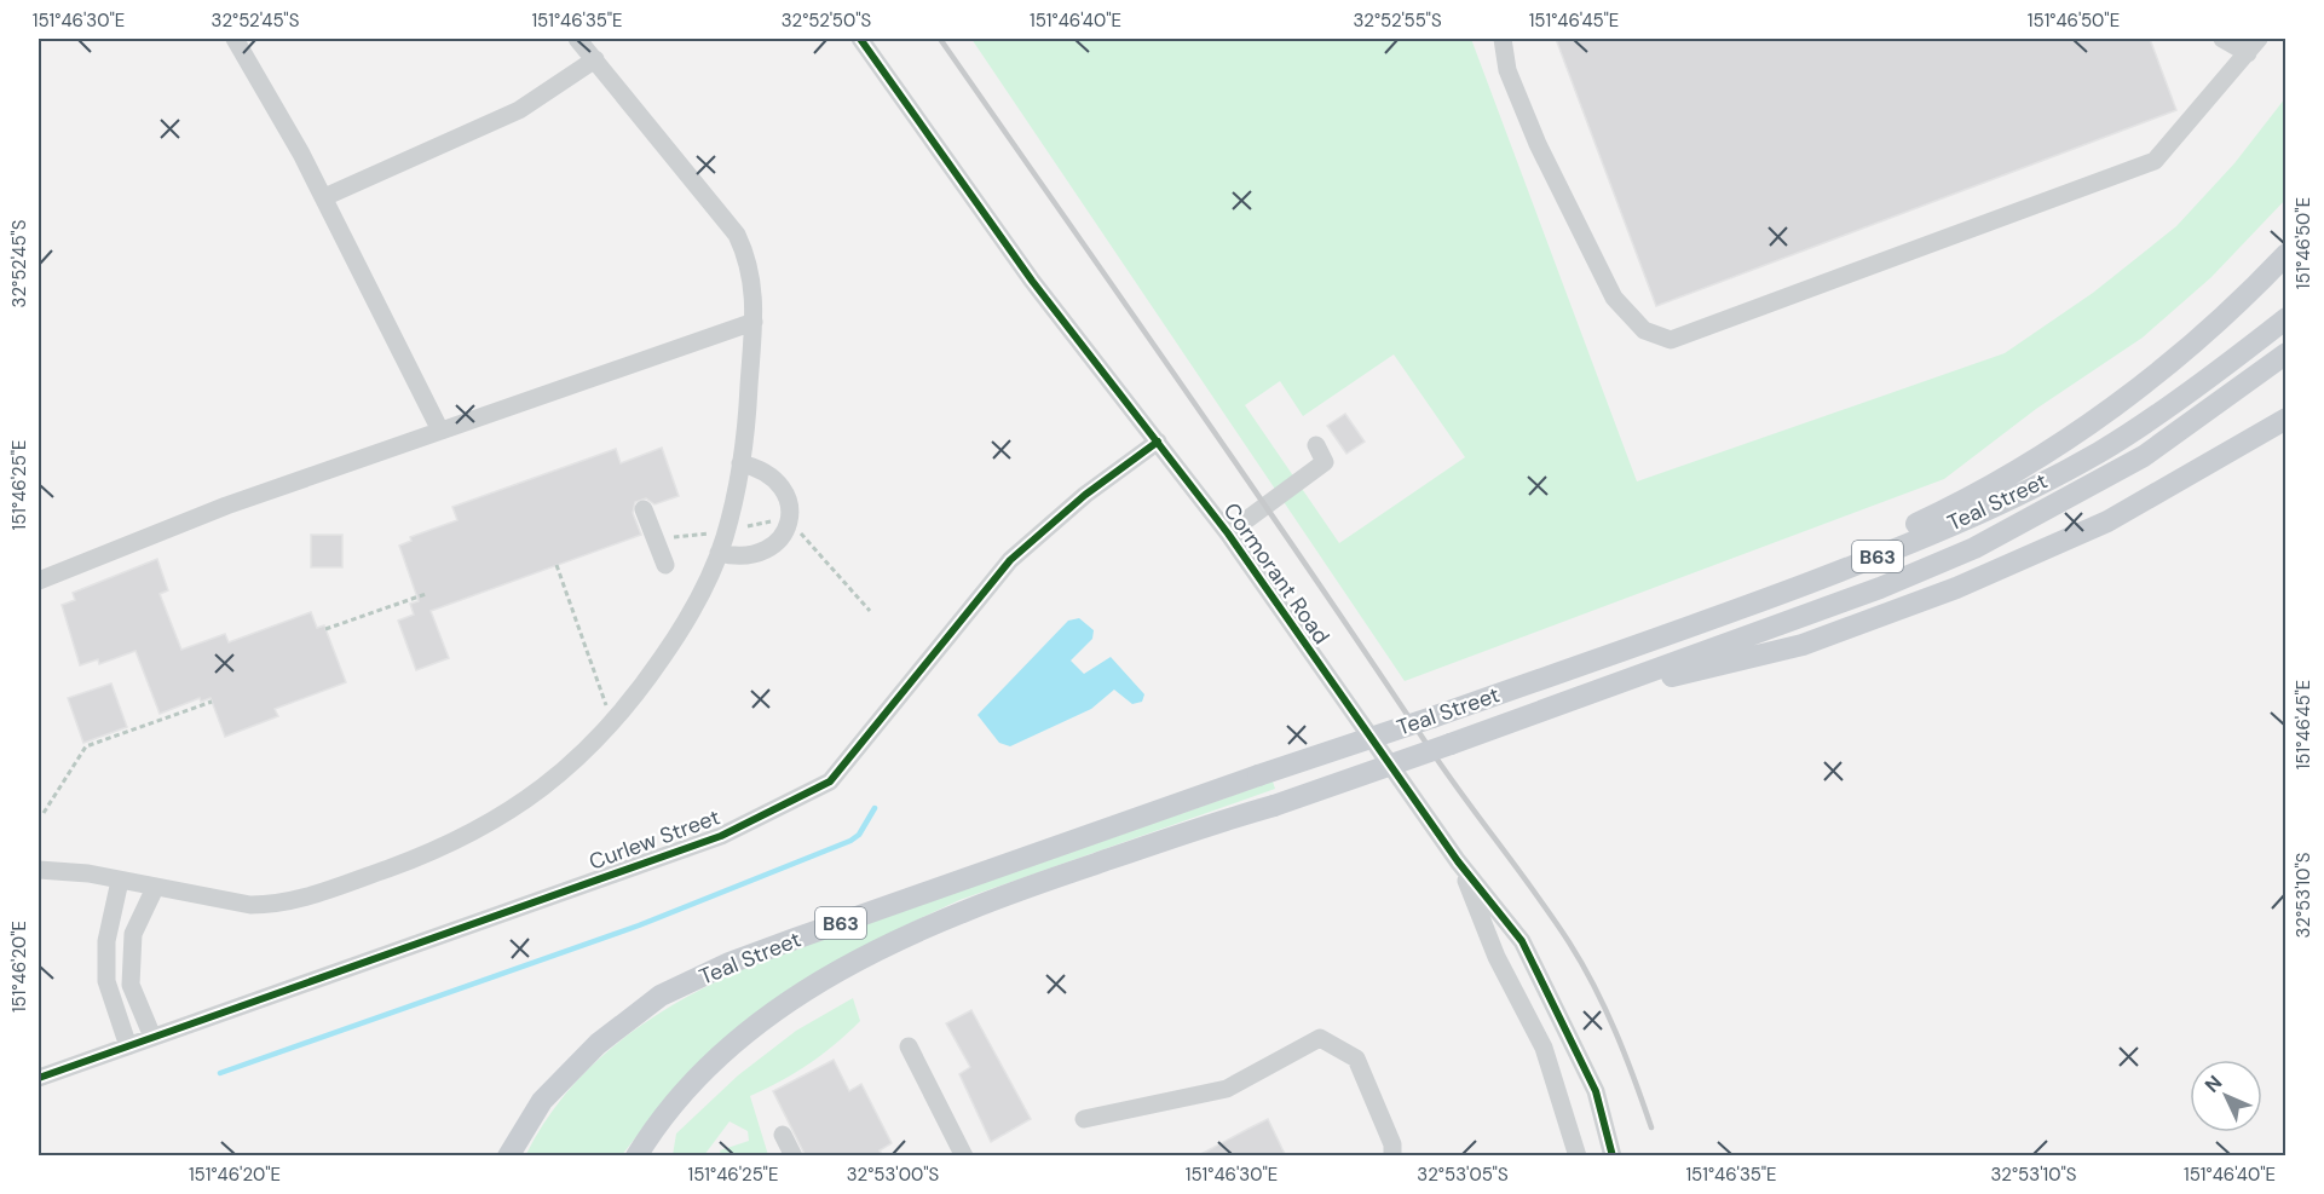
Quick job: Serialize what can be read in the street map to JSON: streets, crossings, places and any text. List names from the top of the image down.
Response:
{
  "streets": {
    "main road": ["Teal Street", "B63"],
    "street": ["Cormorant Road", "Curlew Street"]
  },
  "crossings": [
    ["Cormorant Road", "Curlew Street"]
  ],
  "north": "top left",
  "coordinates": [
    "151°46'30\"E",
    "32°52'45\"S",
    "151°46'35\"E",
    "32°52'50\"S",
    "151°46'40\"E",
    "32°52'55\"S",
    "151°46'45\"E",
    "151°46'50\"E",
    "151°46'25\"E",
    "32°53'10\"S",
    "151°46'20\"E",
    "32°53'00\"S",
    "32°53'05\"S"
  ]
}
